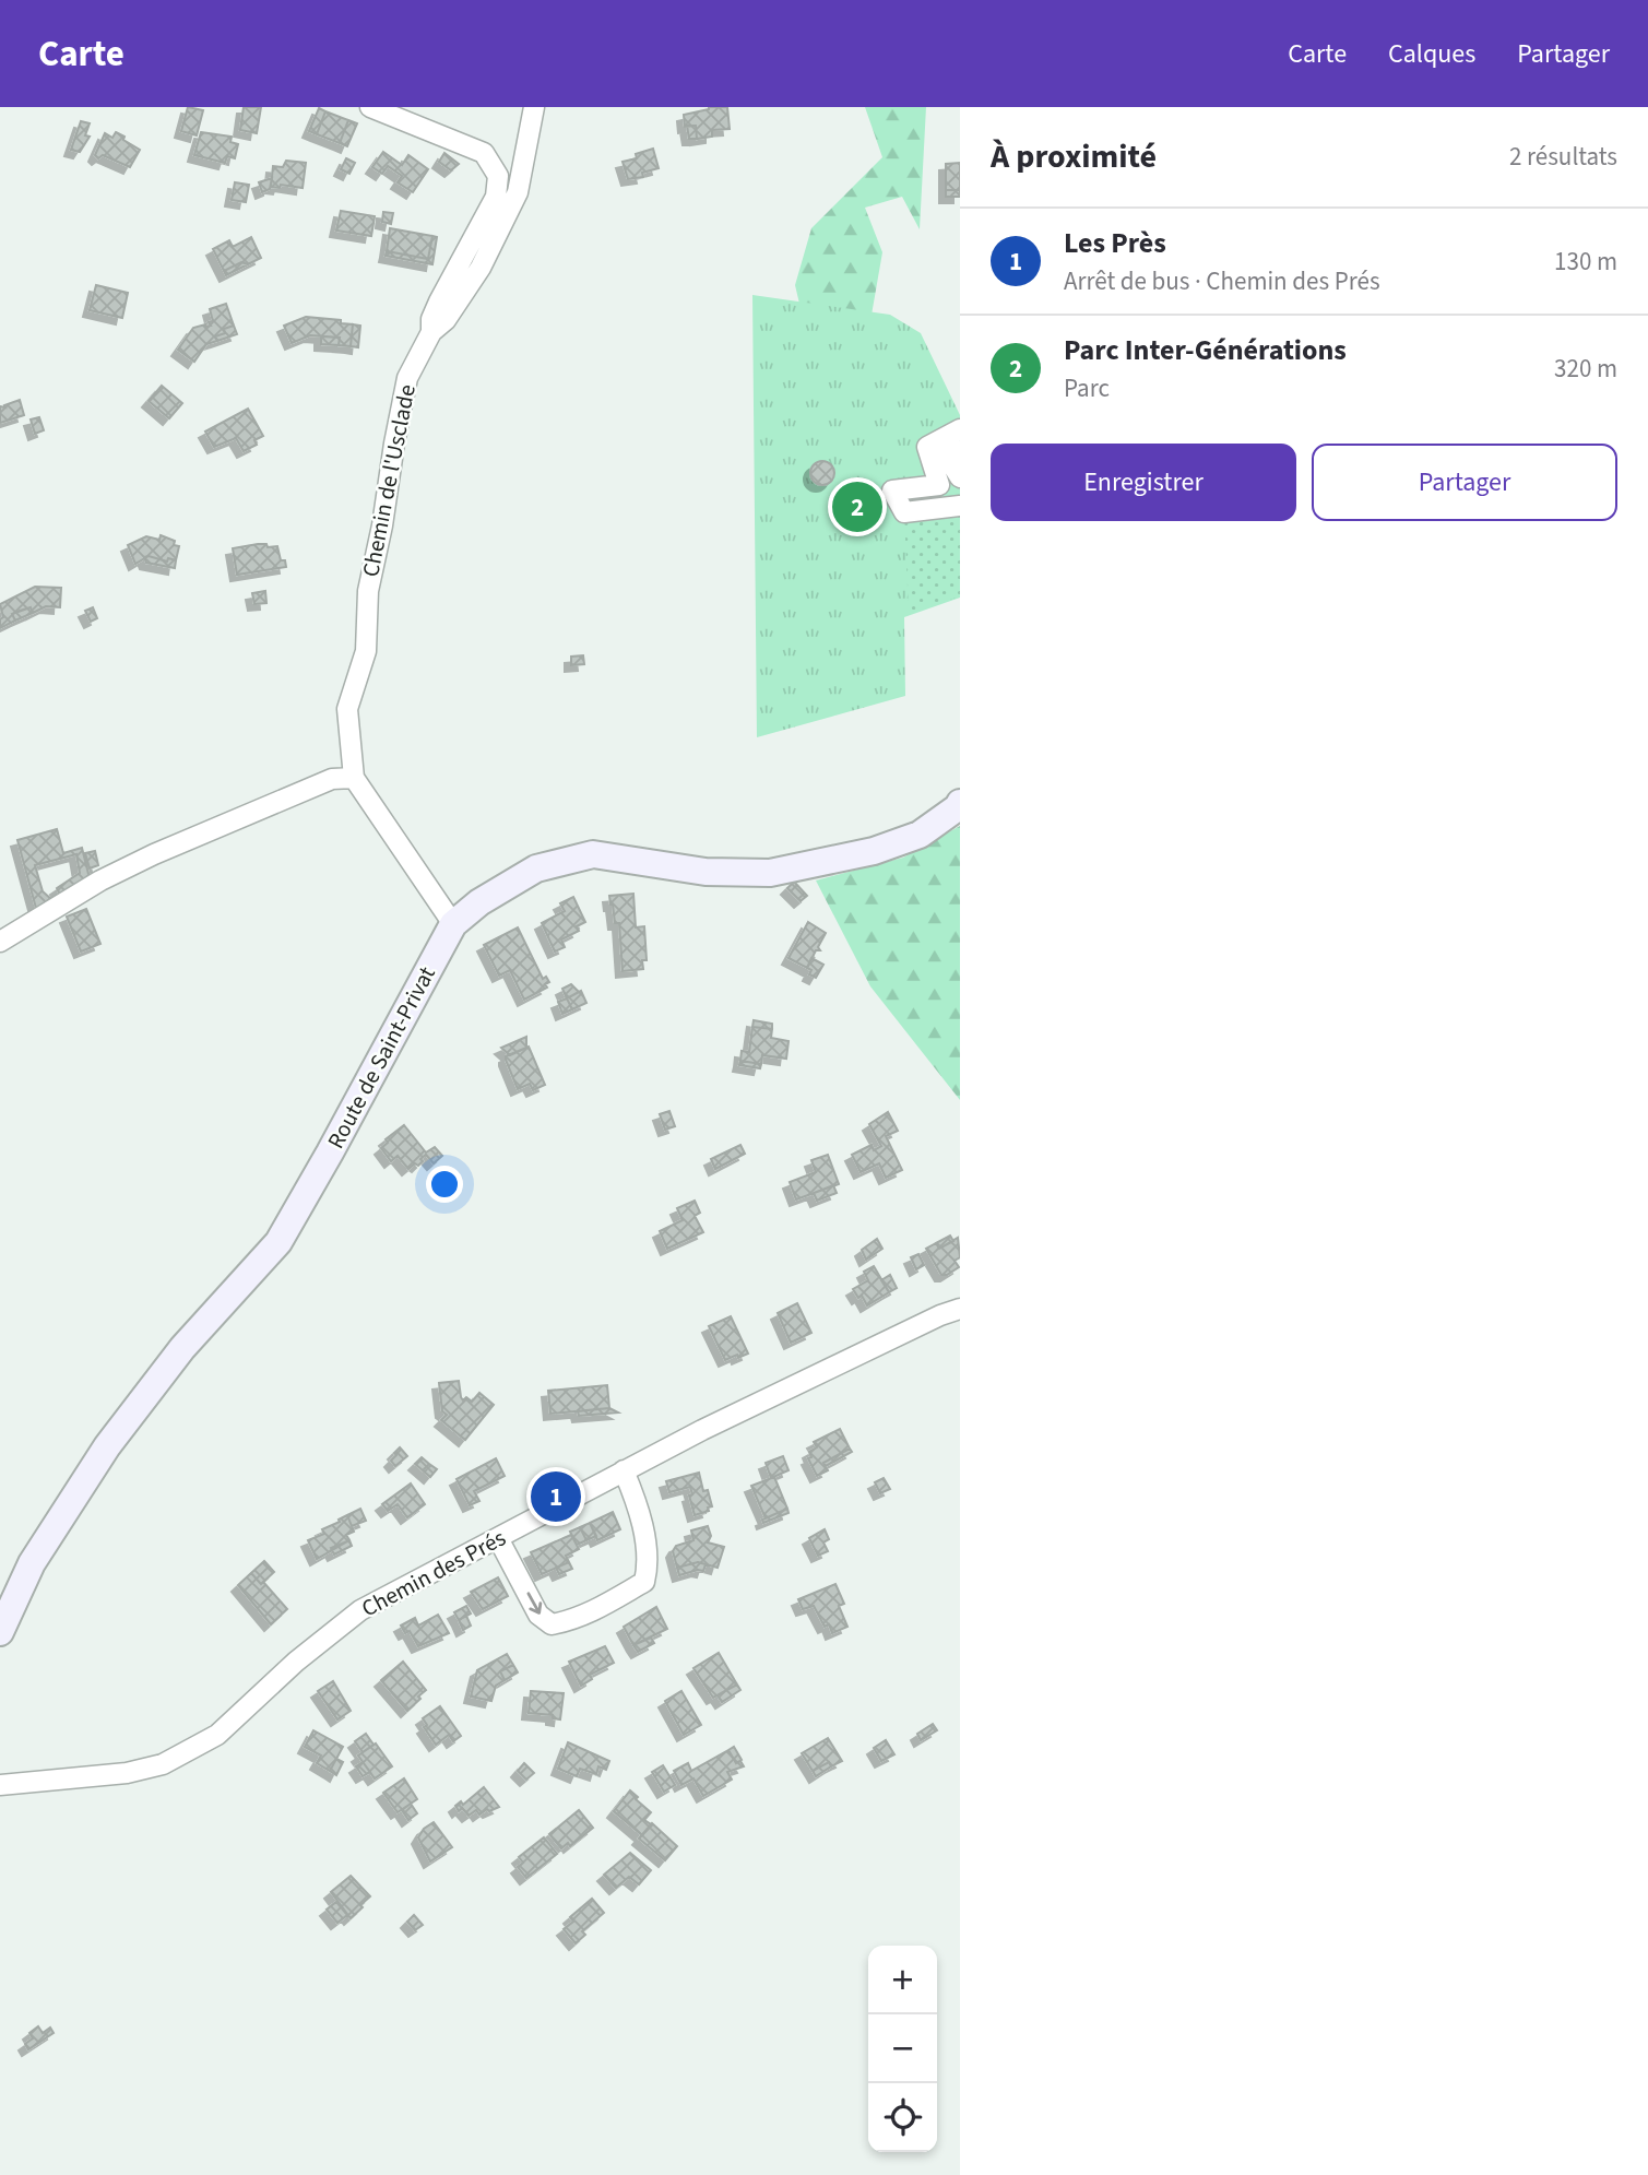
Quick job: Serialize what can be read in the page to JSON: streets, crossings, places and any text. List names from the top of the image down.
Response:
{
  "streets": {
    "street": ["Chemin de l'Usclade", "Route de Saint-Privat", "Chemin des Prés"]
  },
  "crossings": [
    ["Chemin de l'Usclade", "Route de Saint-Privat"]
  ],
  "page": {
    "header": "Carte",
    "nav": ["Carte", "Calques", "Partager"],
    "heading": ["À proximité", "2 résultats"],
    "list": [
      {
        "mark": "1",
        "name": "Les Près",
        "note": "Arrêt de bus · Chemin des Prés",
        "value": "130 m"
      },
      {
        "mark": "2",
        "name": "Parc Inter-Générations",
        "note": "Parc",
        "value": "320 m"
      }
    ],
    "buttons": ["Enregistrer", "Partager"],
    "pins": ["2", "1"],
    "map_buttons": ["+", "−"]
  }
}
